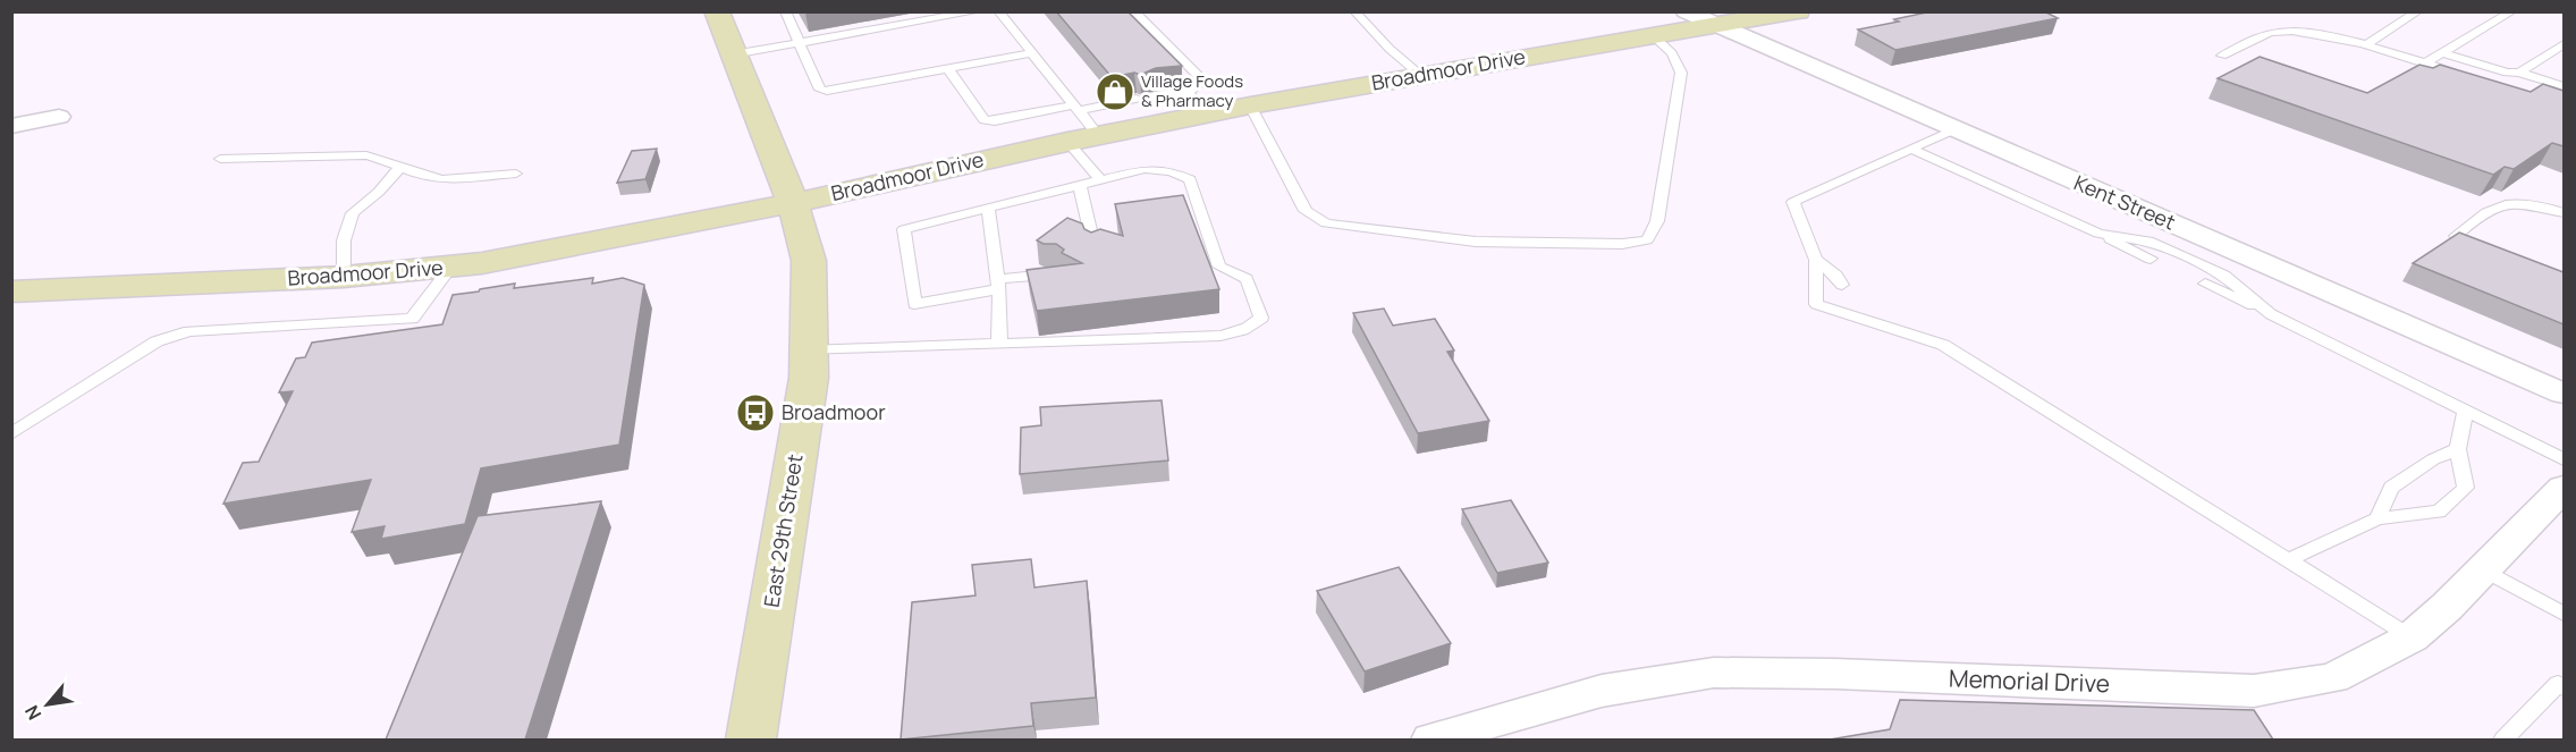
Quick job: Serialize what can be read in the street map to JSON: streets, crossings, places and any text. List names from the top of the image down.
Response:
{
  "streets": {
    "street": [
      "Broadmoor Drive",
      "Kent Street",
      "East 29th Street",
      "Memorial Drive"
    ]
  },
  "crossings": [
    ["Broadmoor Drive", "Kent Street"],
    ["Broadmoor Drive", "East 29th Street"]
  ],
  "places": {
    "shop": ["Village Foods & Pharmacy"],
    "bus stop": ["Broadmoor"]
  },
  "north": "bottom left"
}
